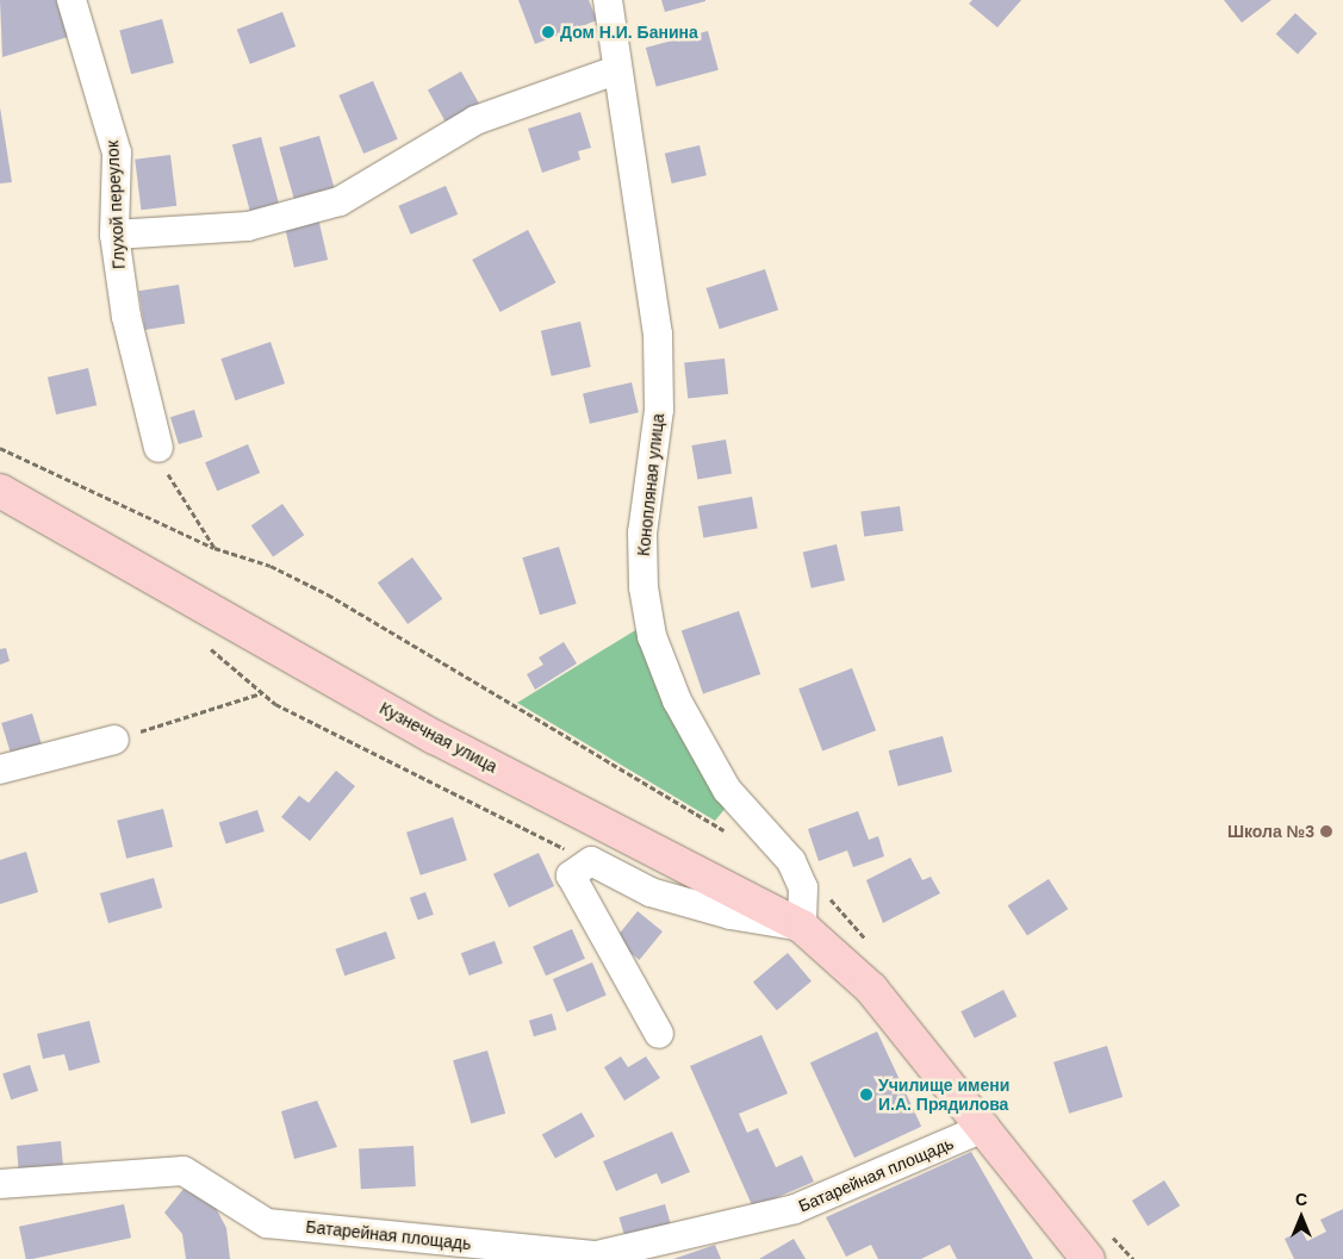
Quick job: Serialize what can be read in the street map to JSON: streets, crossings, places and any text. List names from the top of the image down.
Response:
{
  "streets": {
    "main road": ["Кузнечная улица"],
    "street": ["Глухой переулок", "Конопляная улица", "Батарейная площадь"]
  },
  "crossings": [
    ["Конопляная улица", "Кузнечная улица"],
    ["Кузнечная улица", "Батарейная площадь"]
  ],
  "places": ["Дом Н.И. Банина", "Школа №3", "Училище имени И.А. Прядилова"],
  "north": "top"
}
